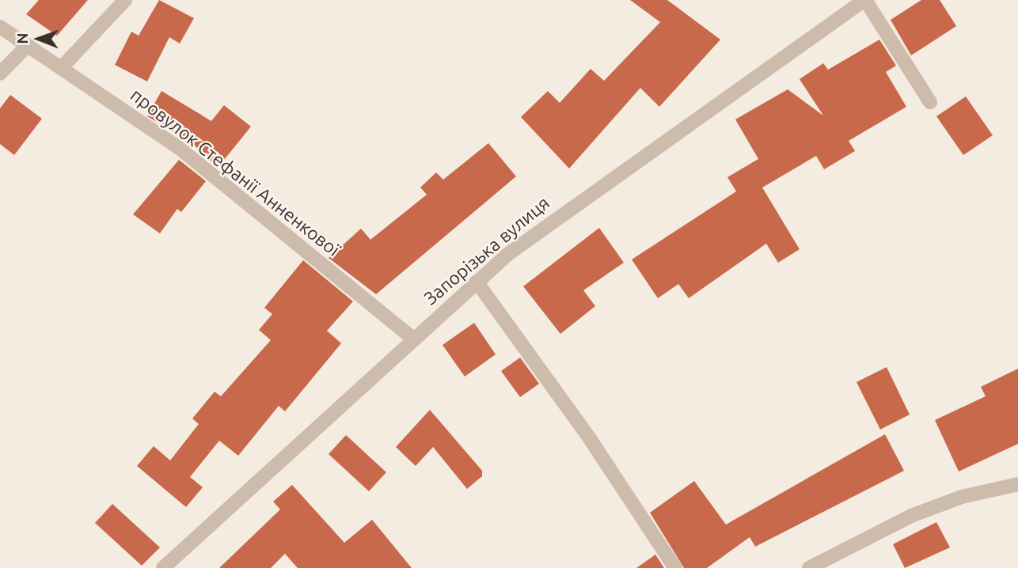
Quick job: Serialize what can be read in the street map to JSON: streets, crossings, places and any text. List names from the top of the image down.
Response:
{
  "streets": {
    "street": ["провулок Стефанії Анненкової", "Запорізька вулиця"]
  },
  "crossings": [
    ["провулок Стефанії Анненкової", "Запорізька вулиця"]
  ],
  "north": "left"
}
